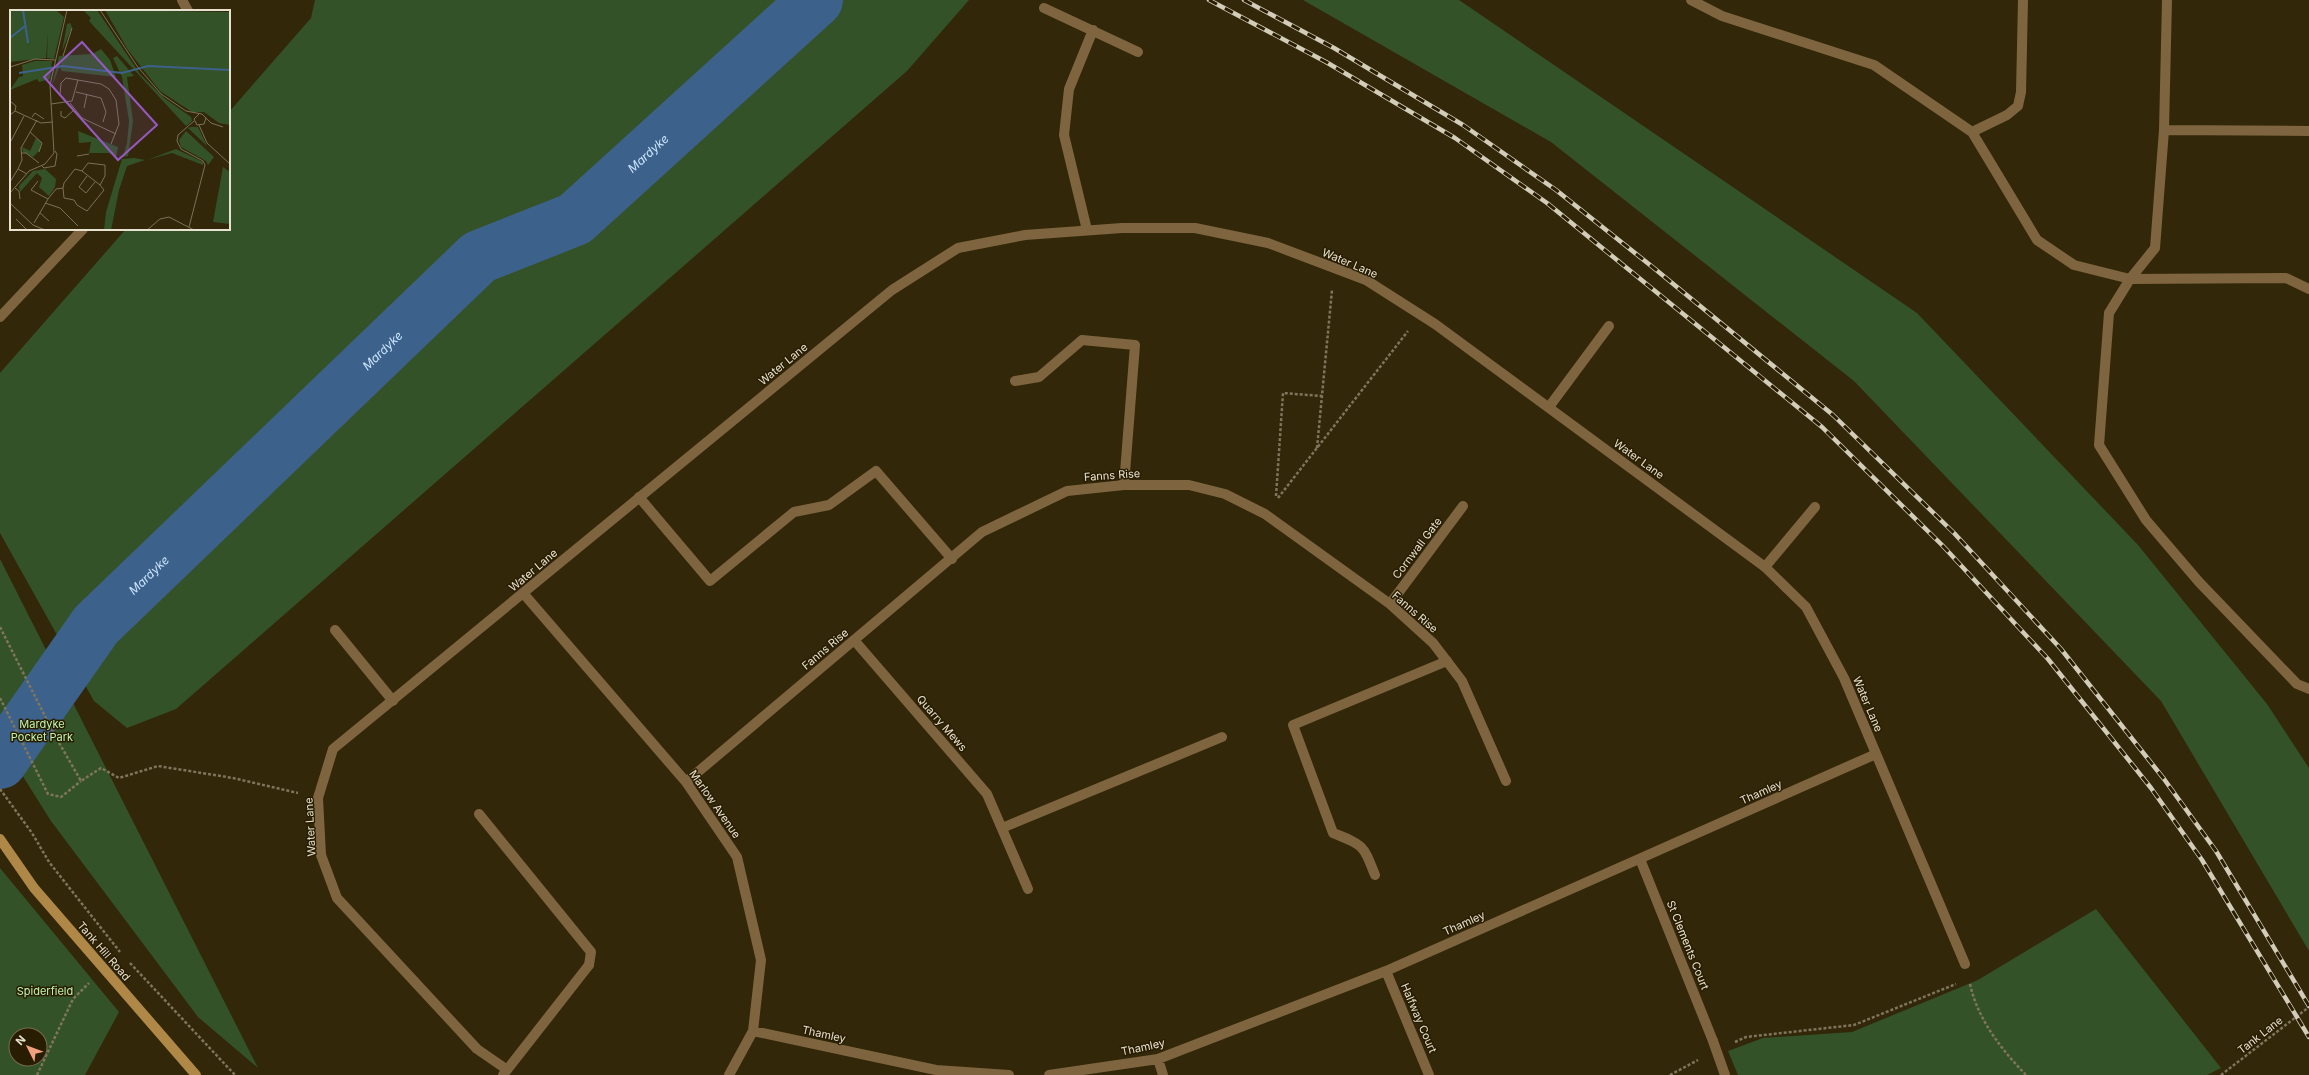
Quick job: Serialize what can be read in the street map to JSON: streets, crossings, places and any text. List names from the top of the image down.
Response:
{
  "streets": {
    "street": [
      "Water Lane",
      "Fanns Rise",
      "Cornwall Gate",
      "Quarry Mews",
      "Thamley",
      "Marlow Avenue",
      "St Clements Court",
      "Tank Hill Road",
      "Halfway Court"
    ],
    "path": ["Tank Lane"]
  },
  "crossings": [
    ["Water Lane", "Thamley"],
    ["Water Lane", "Marlow Avenue"],
    ["Fanns Rise", "Cornwall Gate"],
    ["Fanns Rise", "Quarry Mews"],
    ["Fanns Rise", "Marlow Avenue"],
    ["Thamley", "Marlow Avenue"],
    ["Thamley", "St Clements Court"],
    ["Thamley", "Halfway Court"]
  ],
  "water": ["Mardyke"],
  "parks": ["Mardyke Pocket Park", "Spiderfield"],
  "north": "top left"
}
